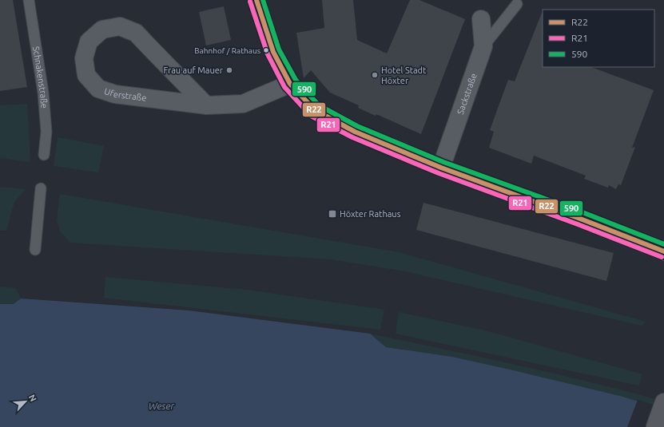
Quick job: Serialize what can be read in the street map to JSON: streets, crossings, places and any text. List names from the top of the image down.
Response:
{
  "streets": {
    "street": ["Uferstraße", "Sackstraße"],
    "lane": ["Schnakenstraße"]
  },
  "water": ["Weser"],
  "places": {
    "other": ["Bahnhof / Rathaus", "Frau auf Mauer", "Hotel Stadt Höxter"],
    "transit": ["Höxter Rathaus"]
  },
  "lines": ["transit line R22", "transit line 590", "transit line R21"],
  "legend": ["R22", "R21", "590"],
  "north": "top right"
}
